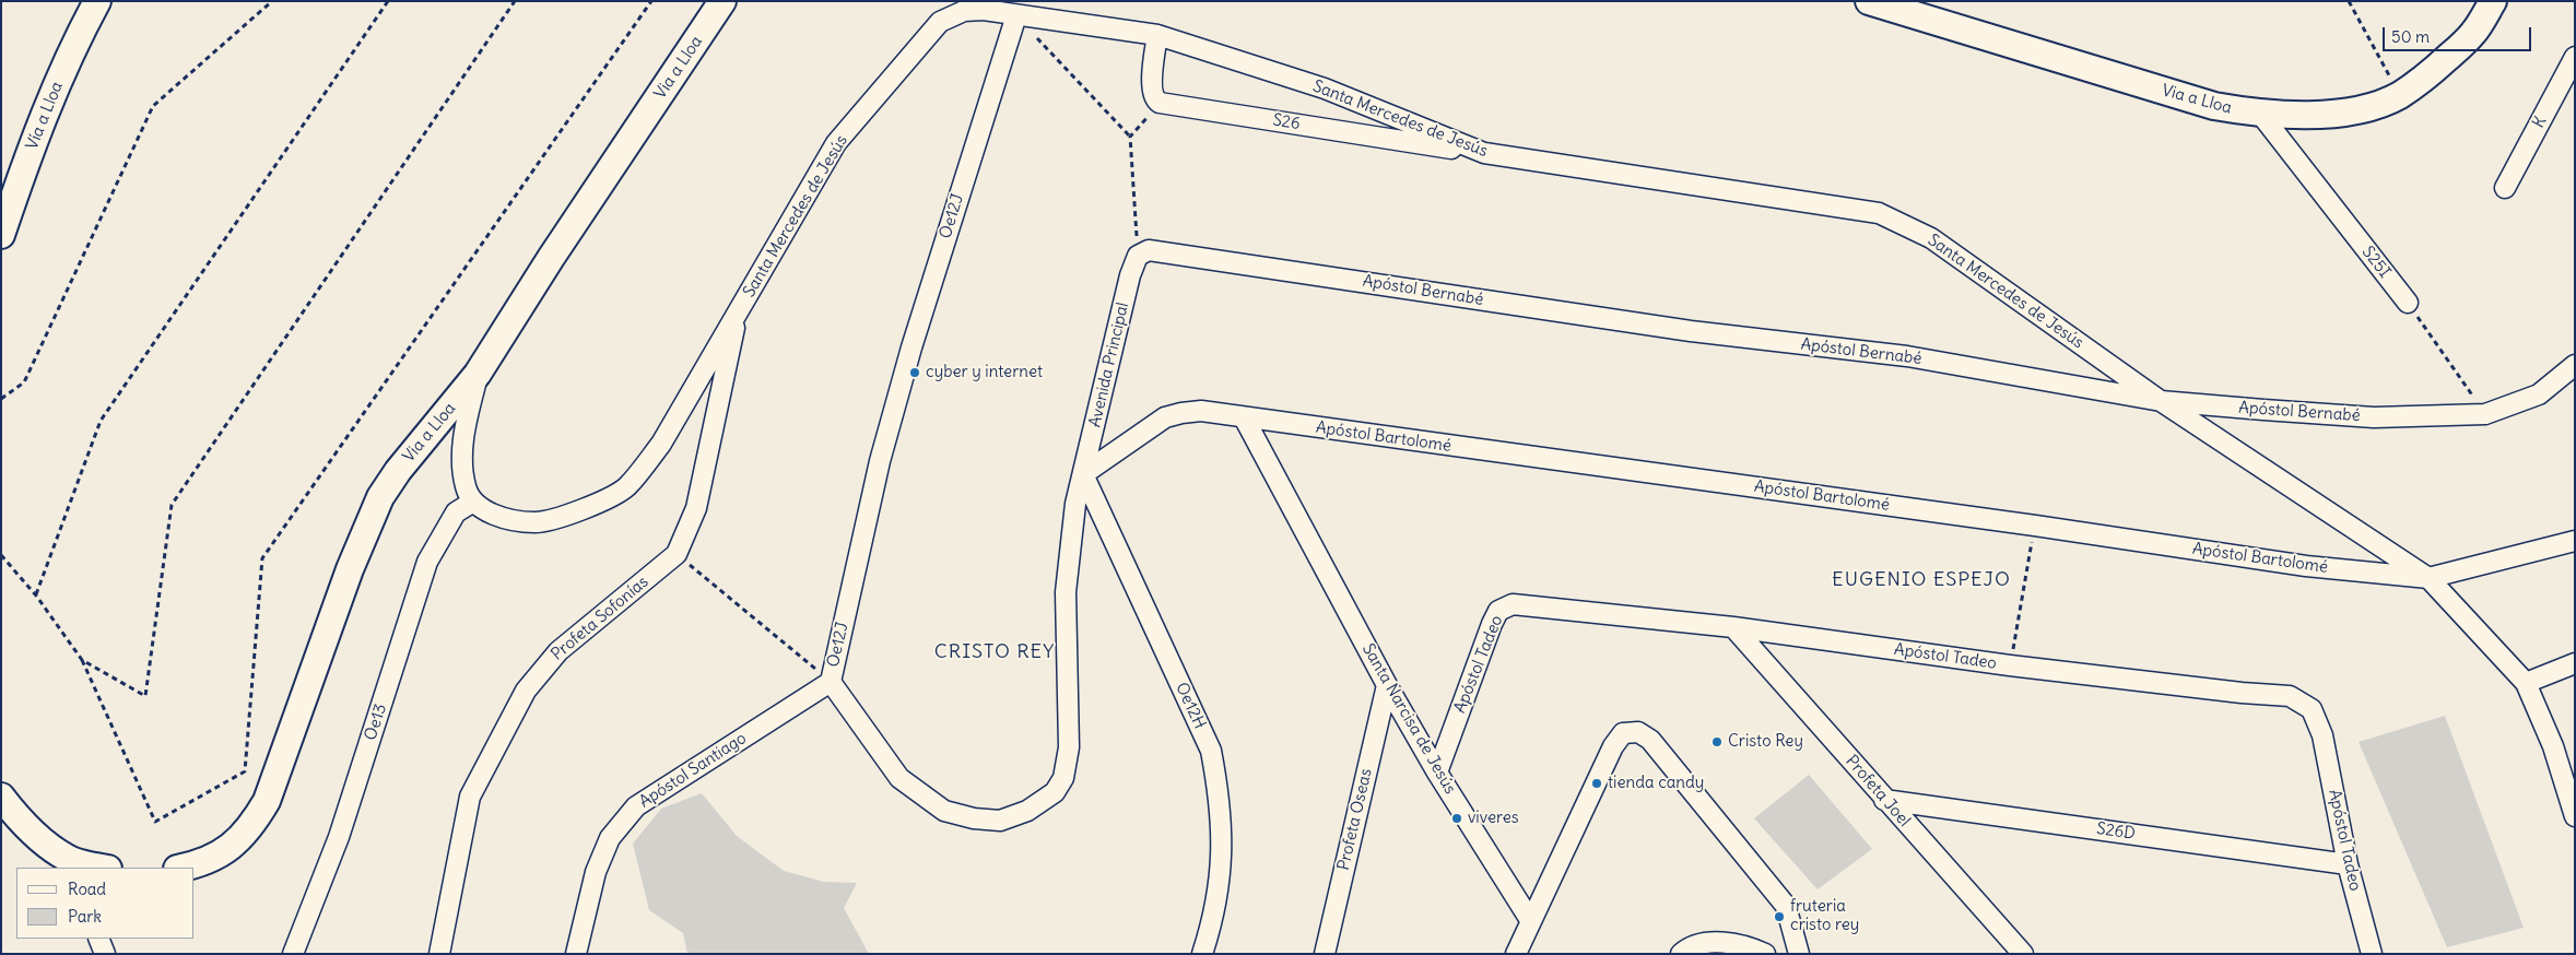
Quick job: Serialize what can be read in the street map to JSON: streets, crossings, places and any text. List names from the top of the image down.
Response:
{
  "streets": {
    "street": [
      "Via a Lloa",
      "Vía a Lloa",
      "Santa Mercedes de Jesús",
      "S26",
      "K",
      "Oe12J",
      "S25I",
      "Apóstol Bernabé",
      "Avenida Principal",
      "Apóstol Bartolomé",
      "Profeta Sofonías",
      "Apóstol Tadeo",
      "Oe12H",
      "Santa Narcisa de Jesús",
      "Oe13",
      "Apóstol Santiago",
      "Profeta Joel",
      "Profeta Oseas",
      "S26D"
    ]
  },
  "crossings": [
    ["Via a Lloa", "S25I"],
    ["Santa Mercedes de Jesús", "S26"],
    ["Santa Mercedes de Jesús", "Oe12J"],
    ["Santa Mercedes de Jesús", "Apóstol Bernabé"],
    ["Santa Mercedes de Jesús", "Apóstol Bartolomé"],
    ["Santa Mercedes de Jesús", "Profeta Sofonías"],
    ["Santa Mercedes de Jesús", "Oe13"],
    ["Oe12J", "Avenida Principal"],
    ["Oe12J", "Apóstol Bartolomé"],
    ["Oe12J", "Oe12H"],
    ["Oe12J", "Apóstol Santiago"],
    ["Apóstol Bernabé", "Avenida Principal"],
    ["Avenida Principal", "Apóstol Bartolomé"],
    ["Avenida Principal", "Oe12H"],
    ["Apóstol Bartolomé", "Oe12H"],
    ["Apóstol Bartolomé", "Santa Narcisa de Jesús"],
    ["Apóstol Tadeo", "Santa Narcisa de Jesús"],
    ["Apóstol Tadeo", "Profeta Joel"],
    ["Apóstol Tadeo", "S26D"],
    ["Santa Narcisa de Jesús", "Profeta Oseas"],
    ["Profeta Joel", "S26D"]
  ],
  "districts": ["EUGENIO ESPEJO", "CRISTO REY"],
  "places": [
    "cyber y internet",
    "Cristo Rey",
    "tienda candy",
    "viveres",
    "fruteria cristo rey"
  ],
  "legend": ["Road", "Park"],
  "scale_bar": "50 m"
}
